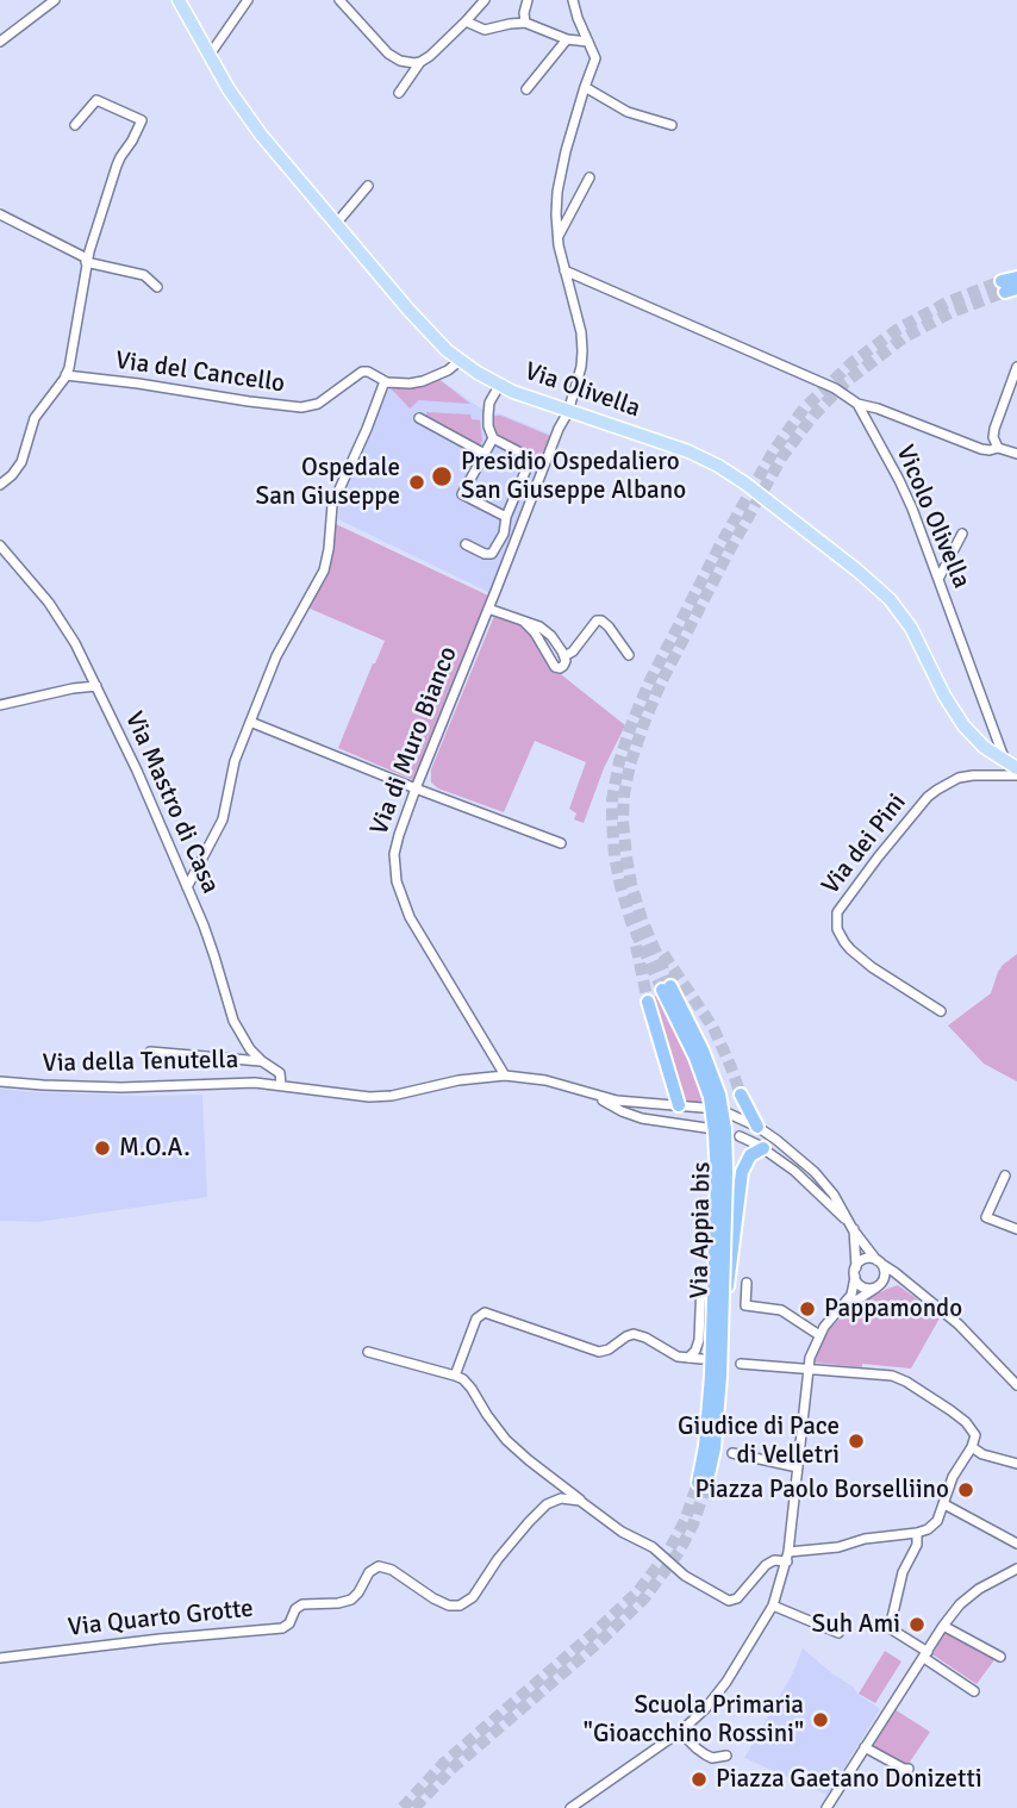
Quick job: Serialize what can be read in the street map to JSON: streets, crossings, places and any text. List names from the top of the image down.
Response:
{
  "streets": {
    "highway": ["Via Appia bis"],
    "main road": ["Via Olivella"],
    "street": [
      "Via del Cancello",
      "Vicolo Olivella",
      "Via di Muro Bianco",
      "Via Mastro di Casa",
      "Via dei Pini",
      "Via della Tenutella",
      "Via Quarto Grotte"
    ]
  },
  "crossings": [
    ["Via del Cancello", "Via Olivella"],
    ["Via Olivella", "Vicolo Olivella"],
    ["Via Olivella", "Via di Muro Bianco"],
    ["Via di Muro Bianco", "Via della Tenutella"],
    ["Via Mastro di Casa", "Via della Tenutella"]
  ],
  "places": [
    "Presidio Ospedaliero San Giuseppe Albano",
    "Ospedale San Giuseppe",
    "M.O.A.",
    "Pappamondo",
    "Giudice di Pace di Velletri",
    "Piazza Paolo Borselliino",
    "Suh Ami",
    "Scuola Primaria \"Gioacchino Rossini\"",
    "Piazza Gaetano Donizetti"
  ]
}
